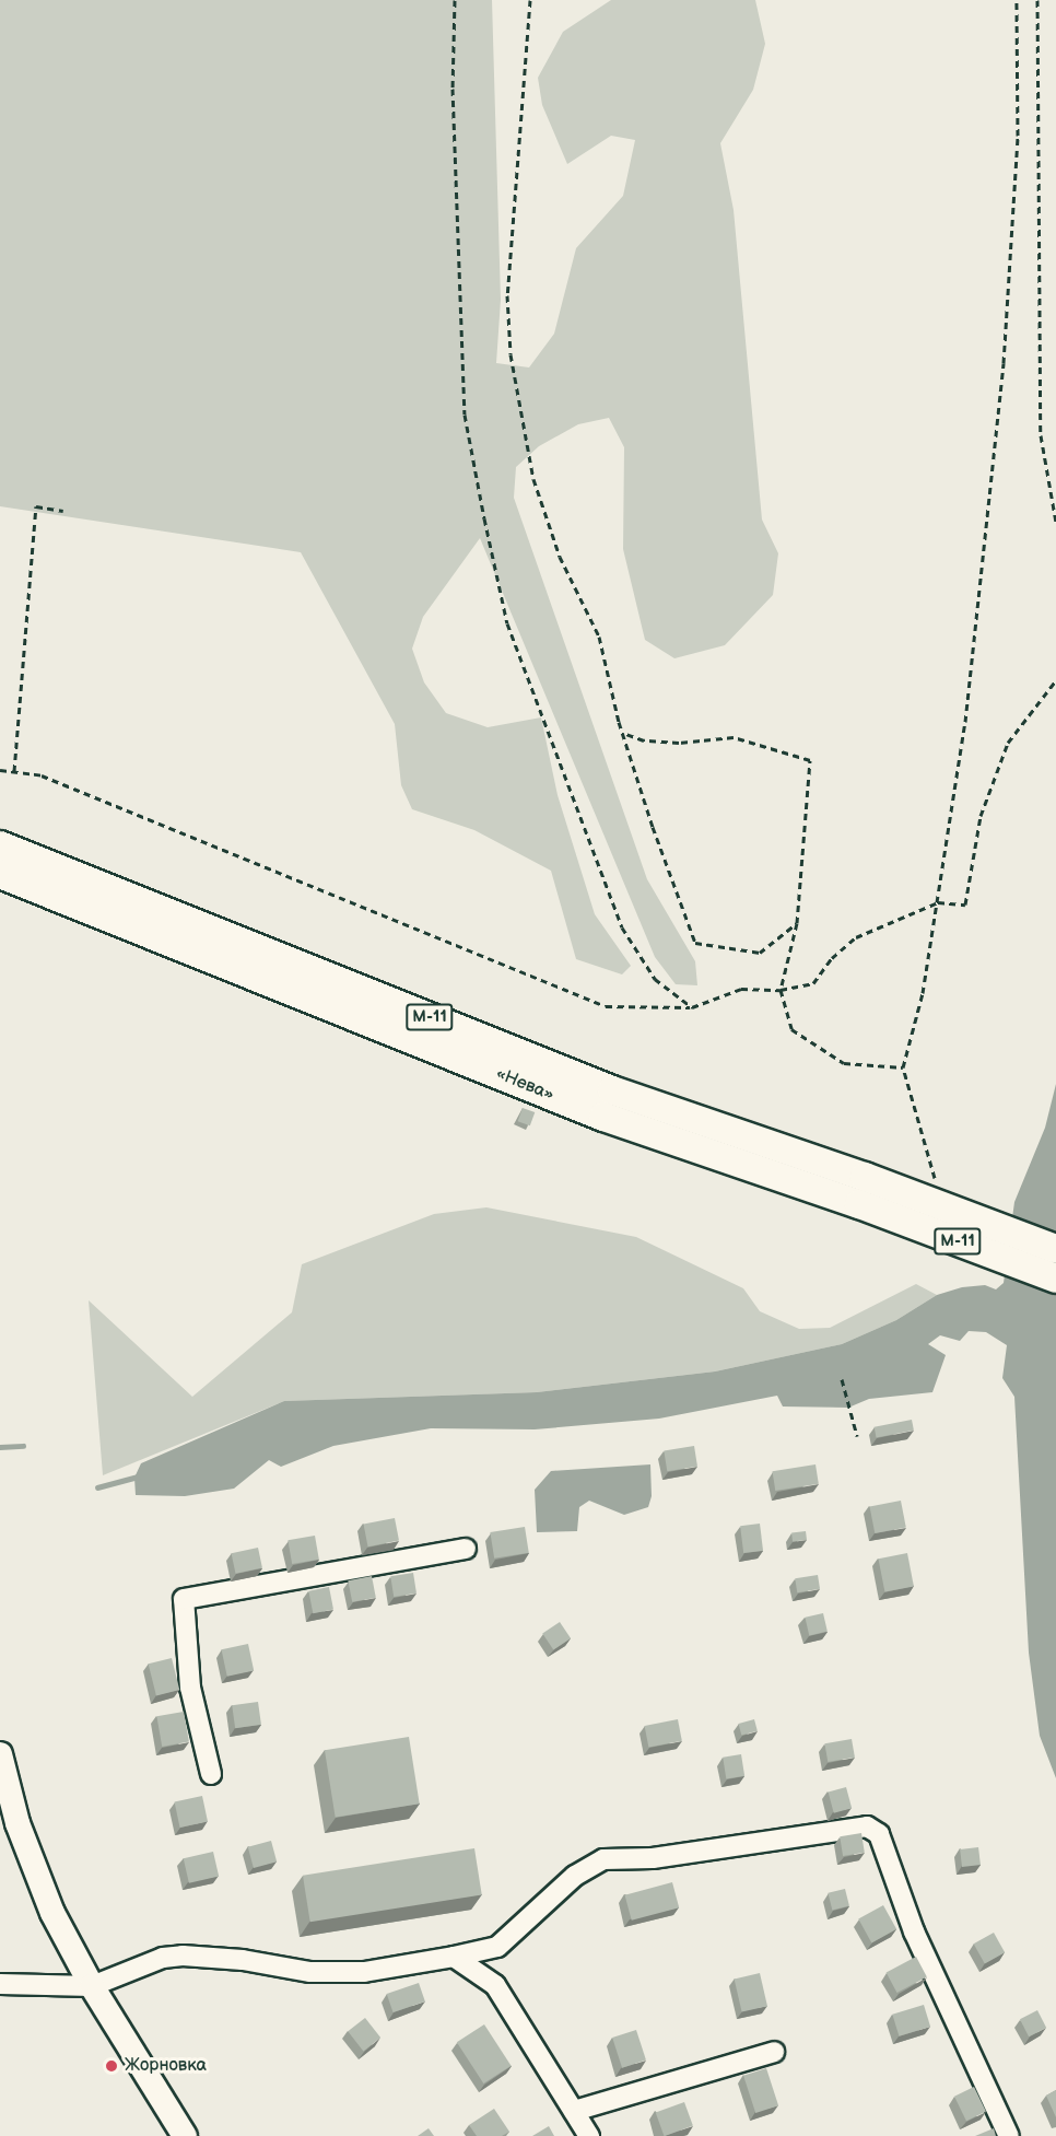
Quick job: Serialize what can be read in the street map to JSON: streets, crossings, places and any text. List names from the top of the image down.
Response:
{
  "streets": {
    "highway": ["М-11", "«Нева»"]
  },
  "places": ["Жорновка"]
}
